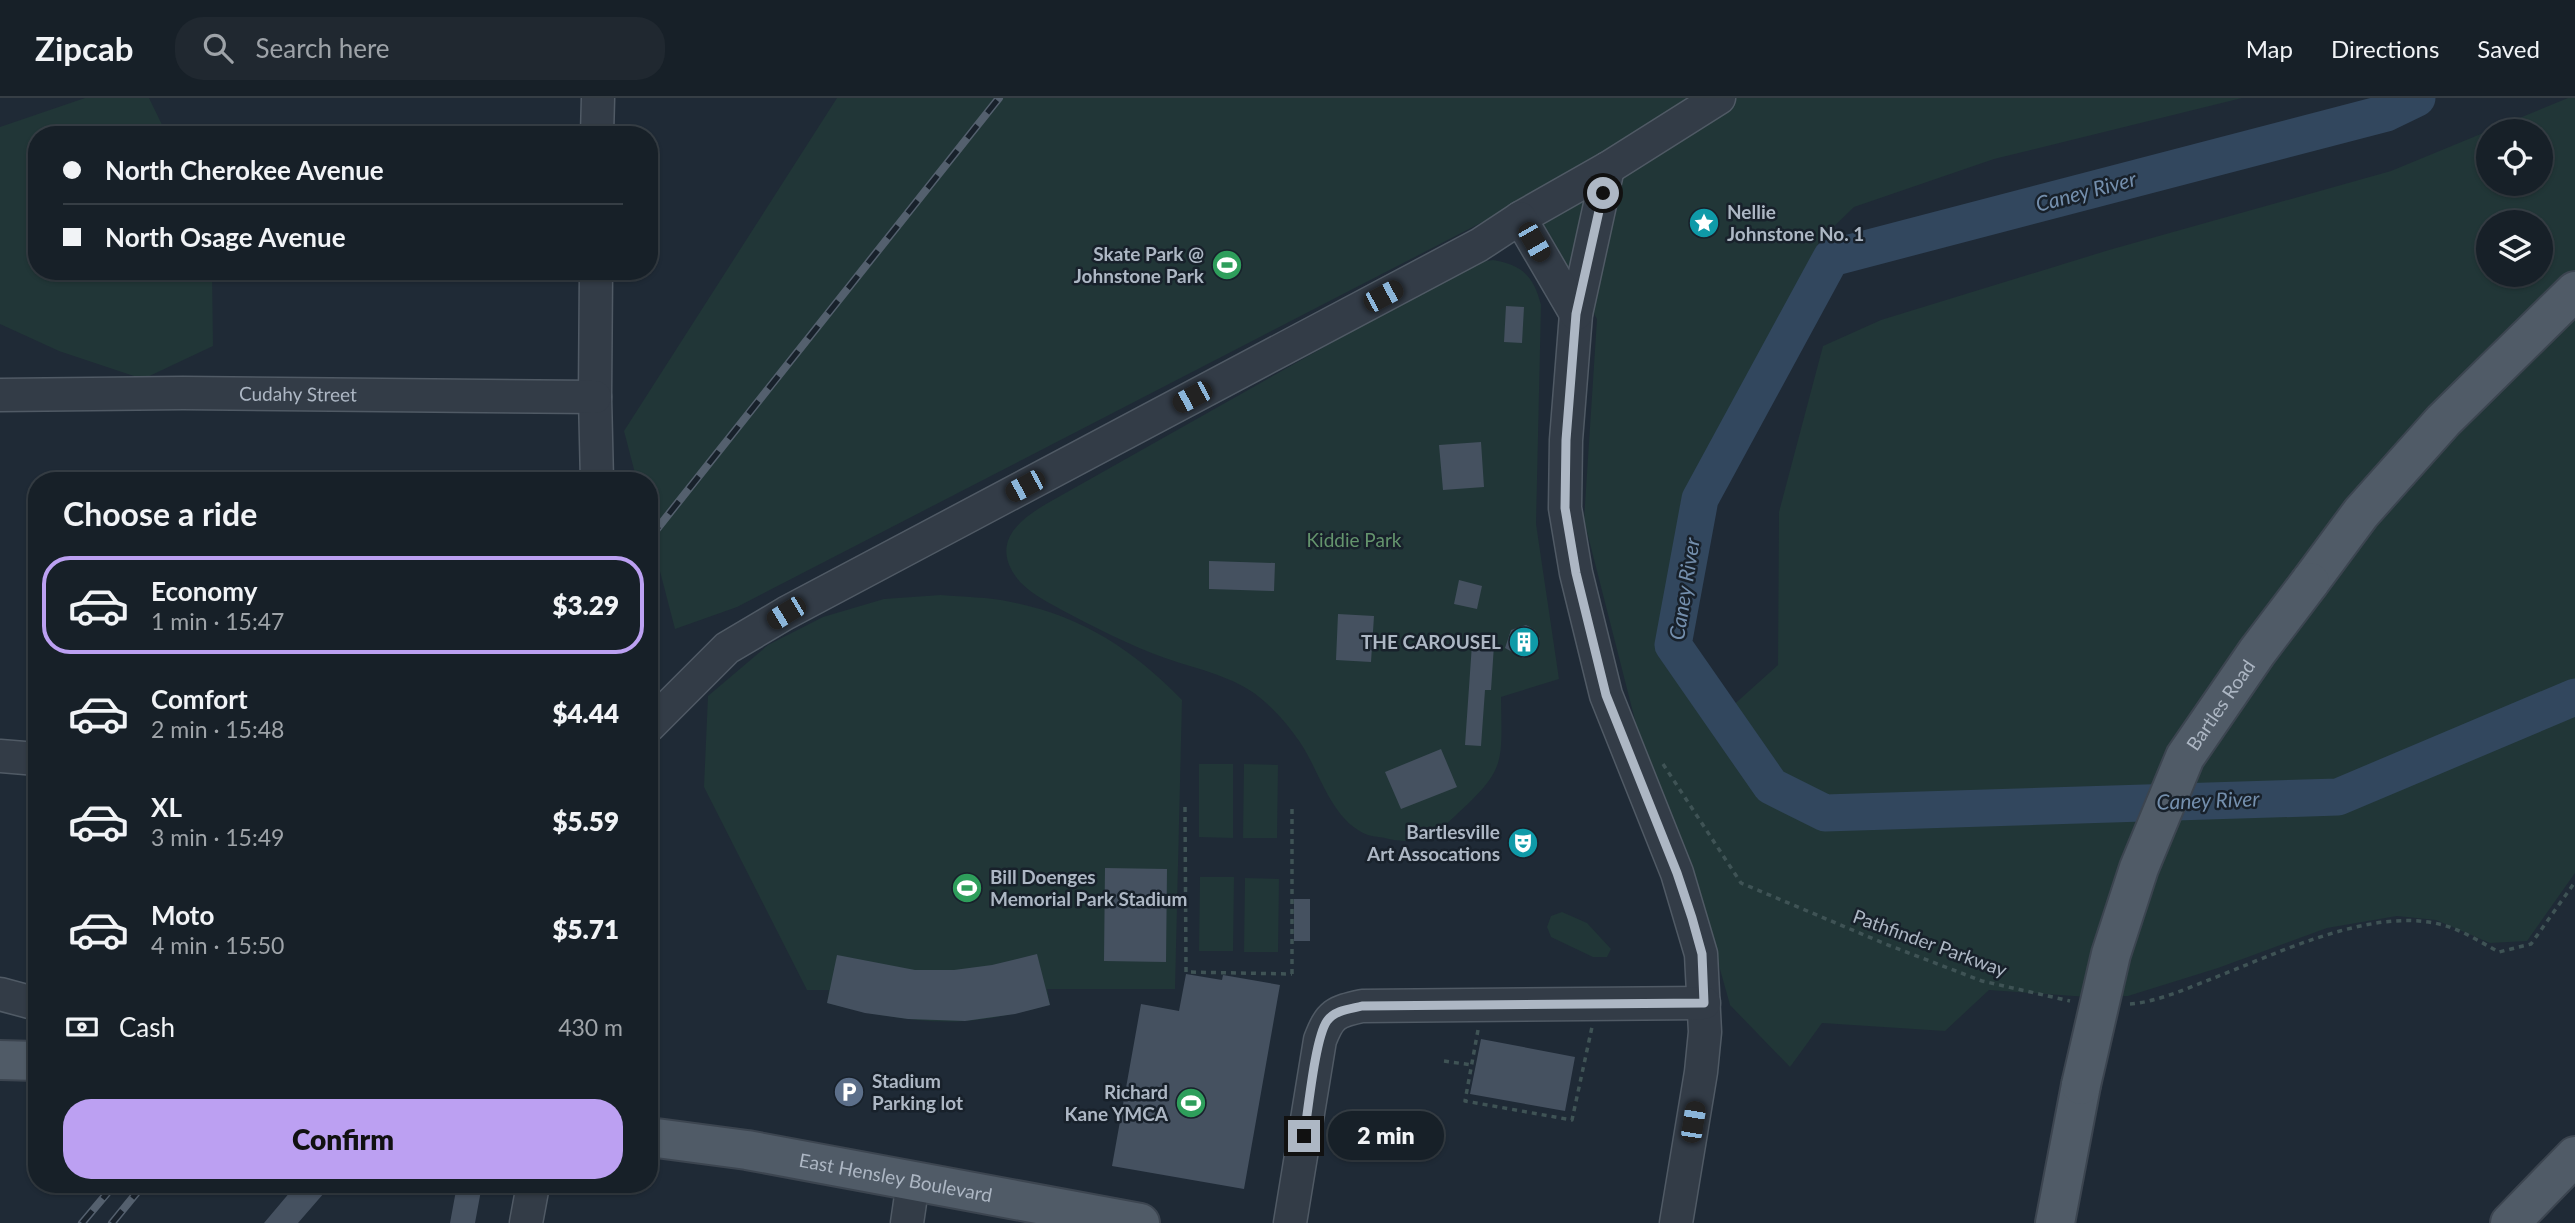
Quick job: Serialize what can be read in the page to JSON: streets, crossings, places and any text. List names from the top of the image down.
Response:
{
  "streets": {
    "main road": ["Bartles Road", "East Hensley Boulevard"],
    "street": ["Cudahy Street"],
    "path": ["Pathfinder Parkway"]
  },
  "water": ["Caney River"],
  "parks": ["Kiddie Park"],
  "places": {
    "place": ["Nellie Johnstone No. 1"],
    "sports": ["Skate Park @ Johnstone Park", "Bill Doenges Memorial Park Stadium", "Richard Kane YMCA"],
    "building": ["THE CAROUSEL"],
    "theatre": ["Bartlesville Art Assocations"],
    "parking": ["Stadium Parking lot"]
  },
  "page": {
    "header": "Zipcab",
    "search": "Search here",
    "nav": ["Map", "Directions", "Saved"],
    "banner": ["North Cherokee Avenue", "North Osage Avenue"],
    "heading": "Choose a ride",
    "list": [
      {
        "name": "Economy",
        "note": "1 min · 15:47",
        "value": "$3.29"
      },
      {
        "name": "Comfort",
        "note": "2 min · 15:48",
        "value": "$4.44"
      },
      {
        "name": "XL",
        "note": "3 min · 15:49",
        "value": "$5.59"
      },
      {
        "name": "Moto",
        "note": "4 min · 15:50",
        "value": "$5.71"
      }
    ],
    "pay": ["Cash", "430 m"],
    "buttons": "Confirm",
    "bubble": "2 min"
  }
}
